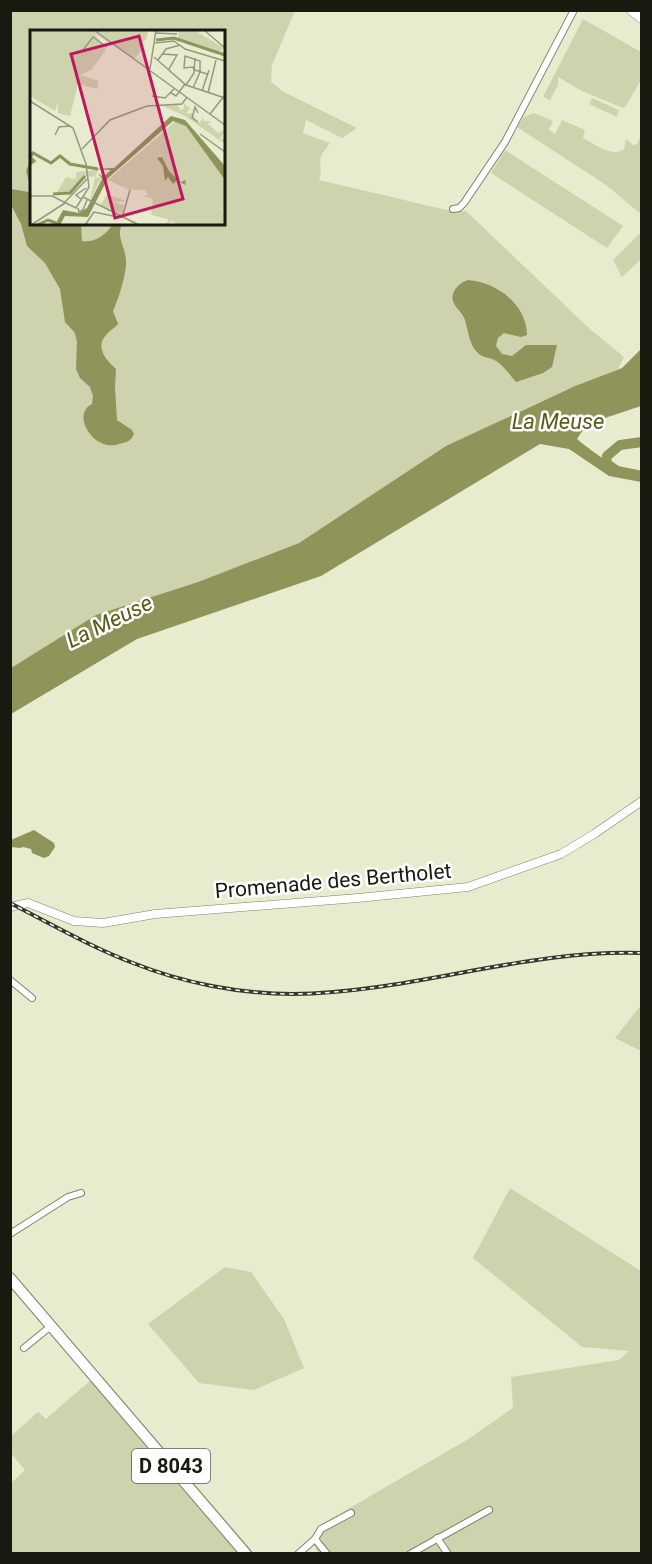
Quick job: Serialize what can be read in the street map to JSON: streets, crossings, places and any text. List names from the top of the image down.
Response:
{
  "streets": {
    "main road": ["D 8043"],
    "street": ["Promenade des Bertholet"]
  },
  "water": ["La Meuse"]
}
